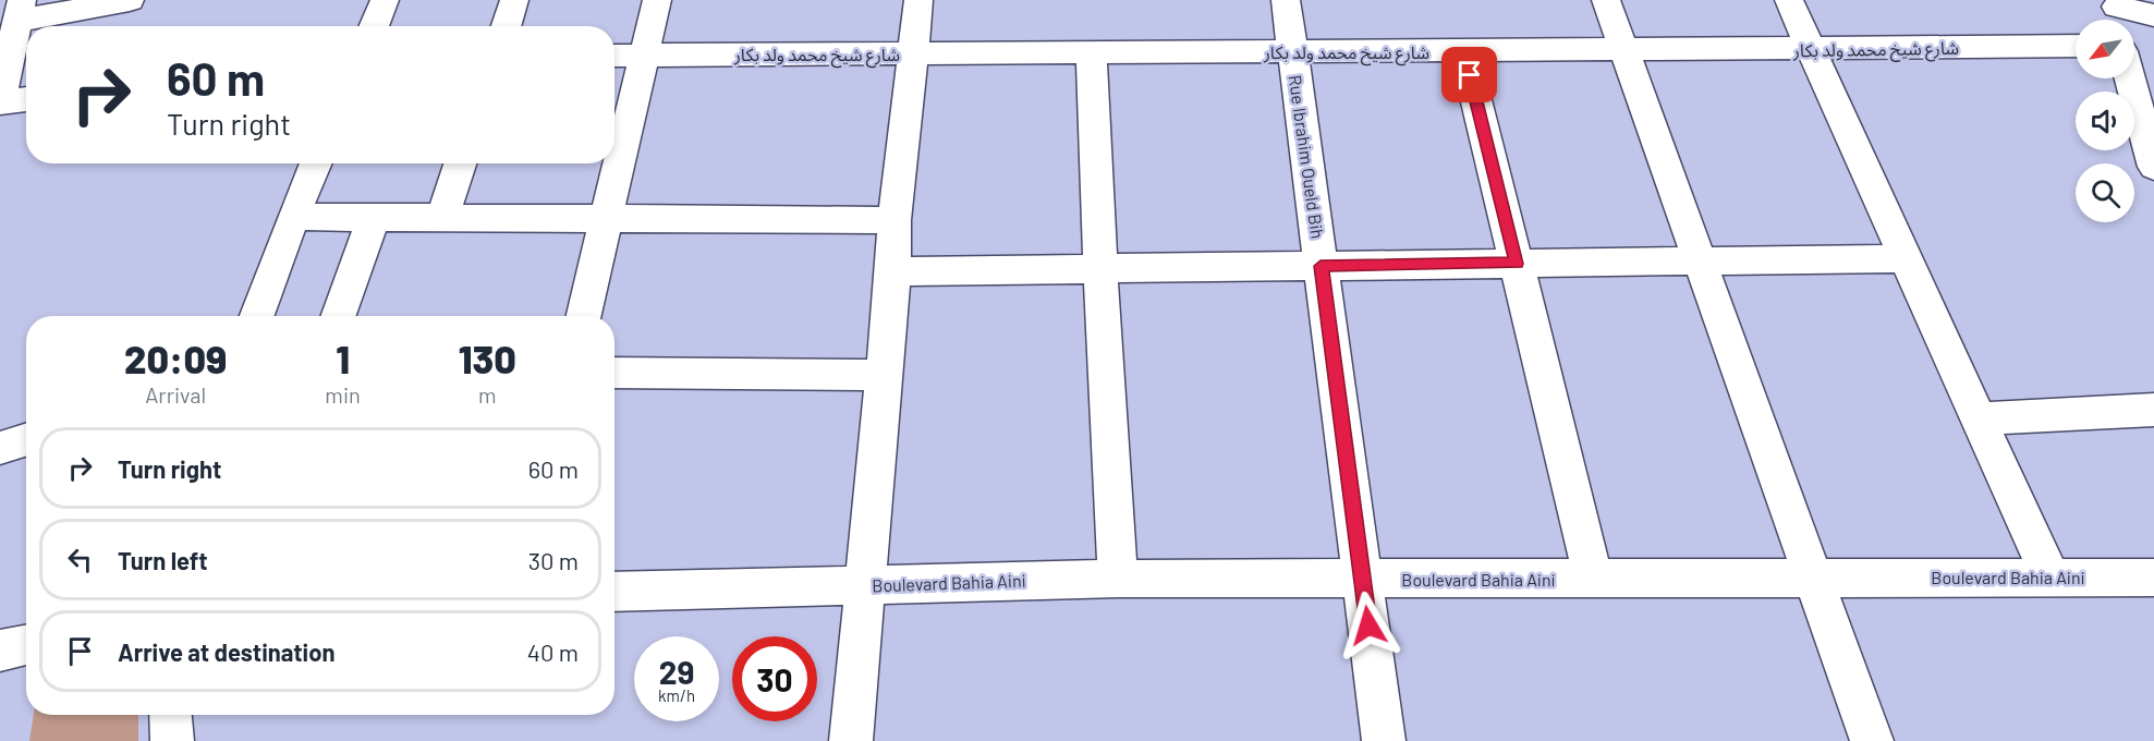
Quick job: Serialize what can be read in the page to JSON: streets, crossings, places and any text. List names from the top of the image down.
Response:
{
  "streets": {
    "street": ["شارع شيخ محمد ولد بكار", "Rue Ibrahim Oueld Bih", "Boulevard Bahia Aini"]
  },
  "crossings": [
    ["شارع شيخ محمد ولد بكار", "Rue Ibrahim Oueld Bih"],
    ["Rue Ibrahim Oueld Bih", "Boulevard Bahia Aini"]
  ],
  "north": "bottom left",
  "page": {
    "turn": ["60 m", "Turn right"],
    "eta": [
      "20:09",
      "Arrival",
      "1",
      "min",
      "130",
      "m"
    ],
    "list": [
      {
        "name": "Turn right",
        "value": "60 m"
      },
      {
        "name": "Turn left",
        "value": "30 m"
      },
      {
        "name": "Arrive at destination",
        "value": "40 m"
      }
    ],
    "speed": "29 km/h",
    "limit": "30"
  }
}
